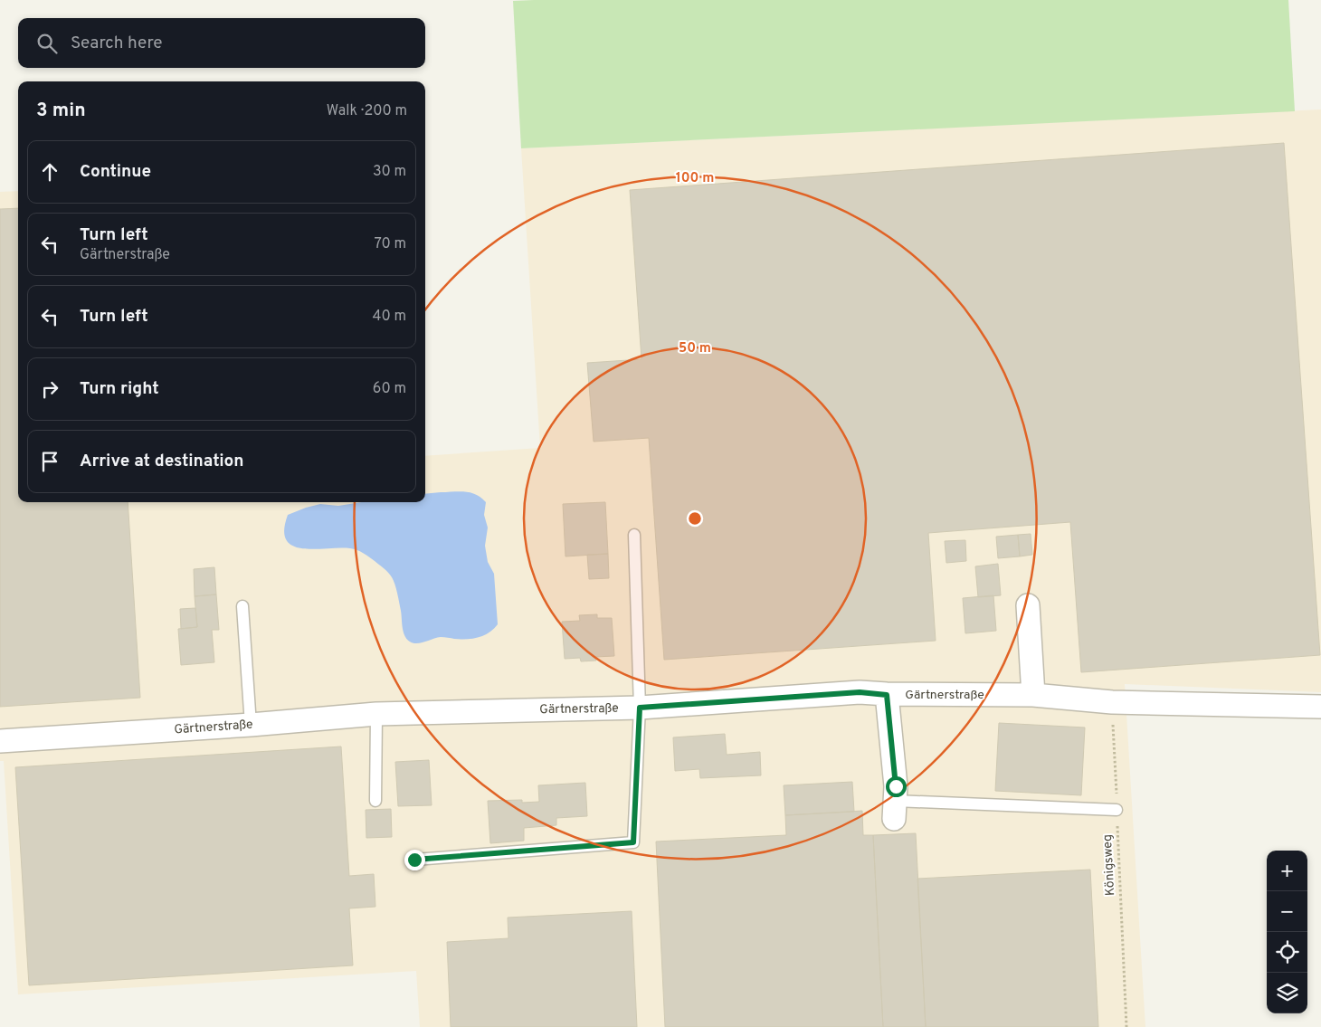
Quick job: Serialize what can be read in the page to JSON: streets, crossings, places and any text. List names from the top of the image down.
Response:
{
  "streets": {
    "street": ["Gärtnerstraße"],
    "path": ["Königsweg"]
  },
  "crossings": [
    ["Gärtnerstraße", "Königsweg"]
  ],
  "page": {
    "search": "Search here",
    "heading": ["3 min", "Walk · 200 m"],
    "list": [
      ["Continue", "30 m"],
      ["Turn left", "Gärtnerstraße", "70 m"],
      ["Turn left", "40 m"],
      ["Turn right", "60 m"],
      "Arrive at destination"
    ],
    "map_buttons": ["+", "−"]
  },
  "rings": ["100 m", "50 m"]
}
